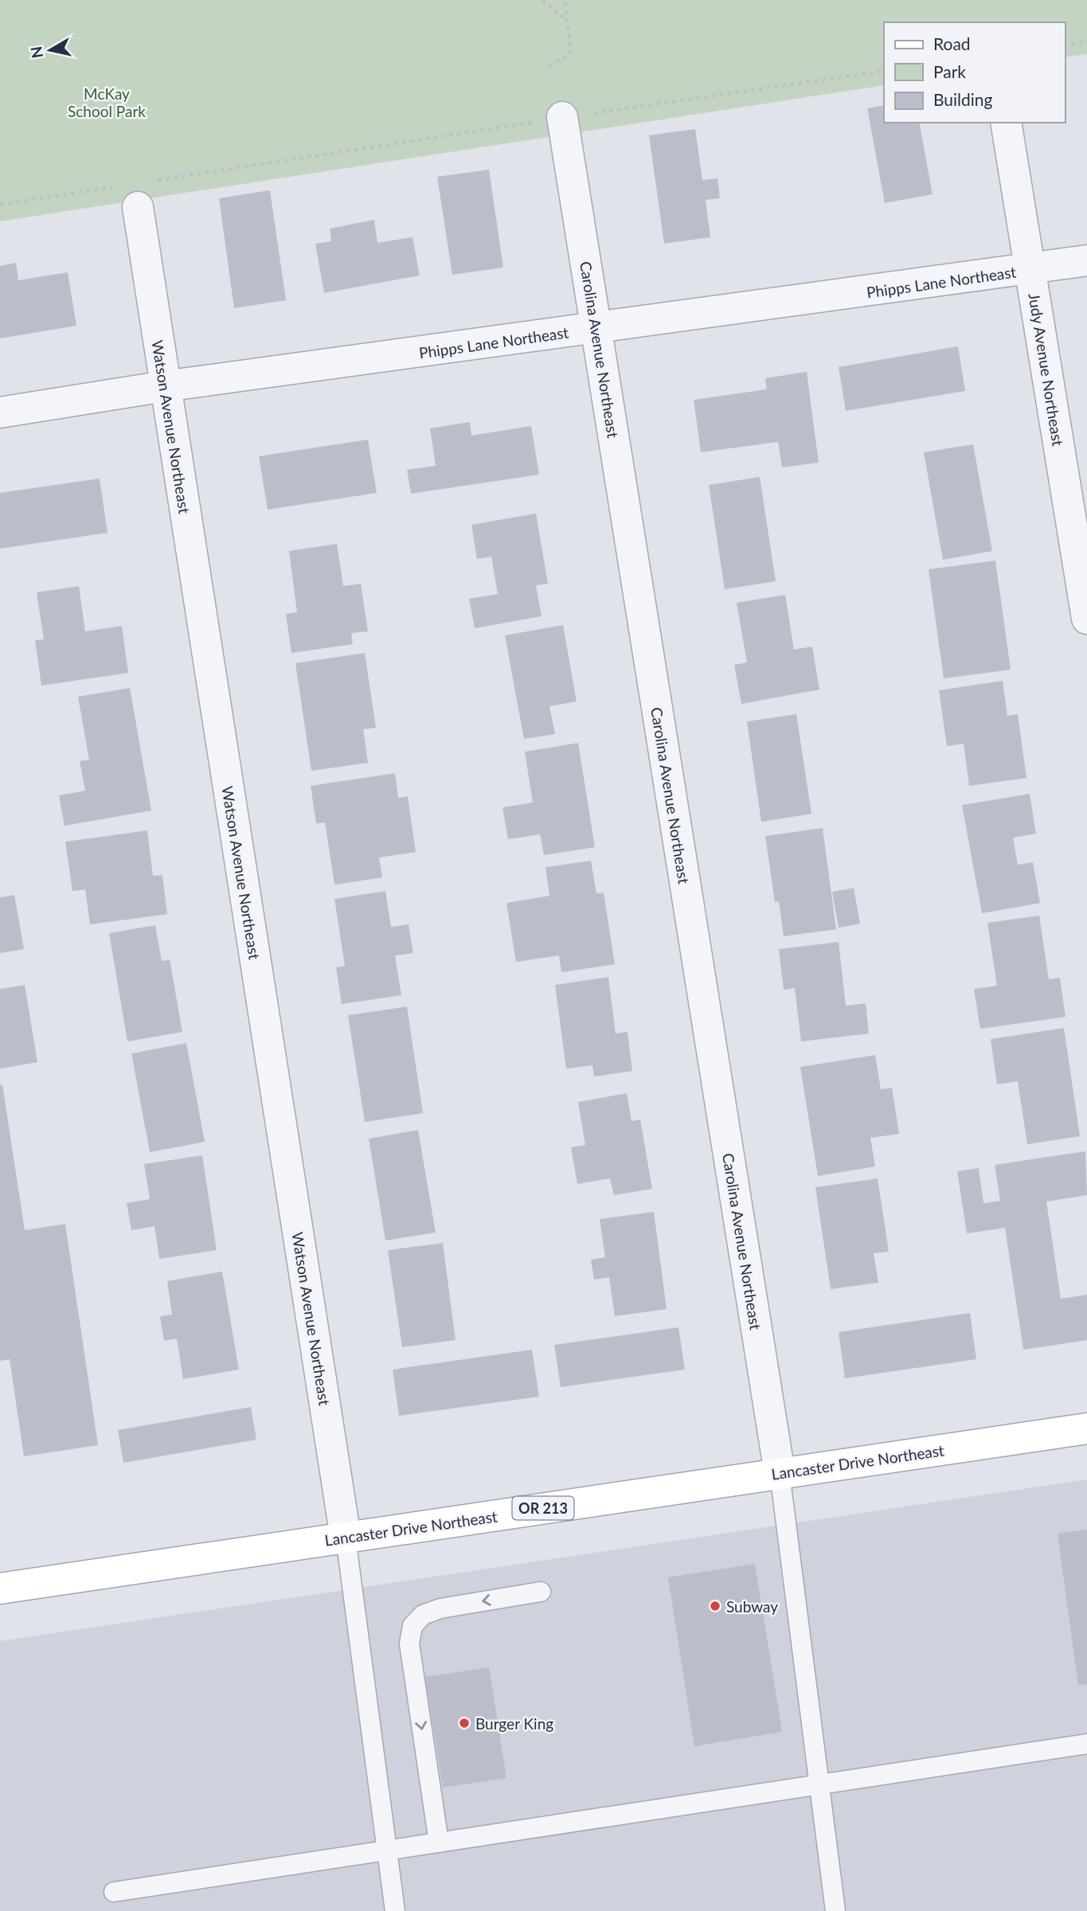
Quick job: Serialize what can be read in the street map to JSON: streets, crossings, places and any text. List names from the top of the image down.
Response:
{
  "streets": {
    "main road": ["Lancaster Drive Northeast", "OR 213"],
    "street": [
      "Phipps Lane Northeast",
      "Carolina Avenue Northeast",
      "Judy Avenue Northeast",
      "Watson Avenue Northeast"
    ]
  },
  "crossings": [
    ["Phipps Lane Northeast", "Carolina Avenue Northeast"],
    ["Phipps Lane Northeast", "Judy Avenue Northeast"],
    ["Phipps Lane Northeast", "Watson Avenue Northeast"],
    ["Carolina Avenue Northeast", "Lancaster Drive Northeast"],
    ["Watson Avenue Northeast", "Lancaster Drive Northeast"]
  ],
  "parks": ["McKay School Park"],
  "places": ["Subway", "Burger King"],
  "legend": ["Road", "Park", "Building"],
  "north": "left"
}
